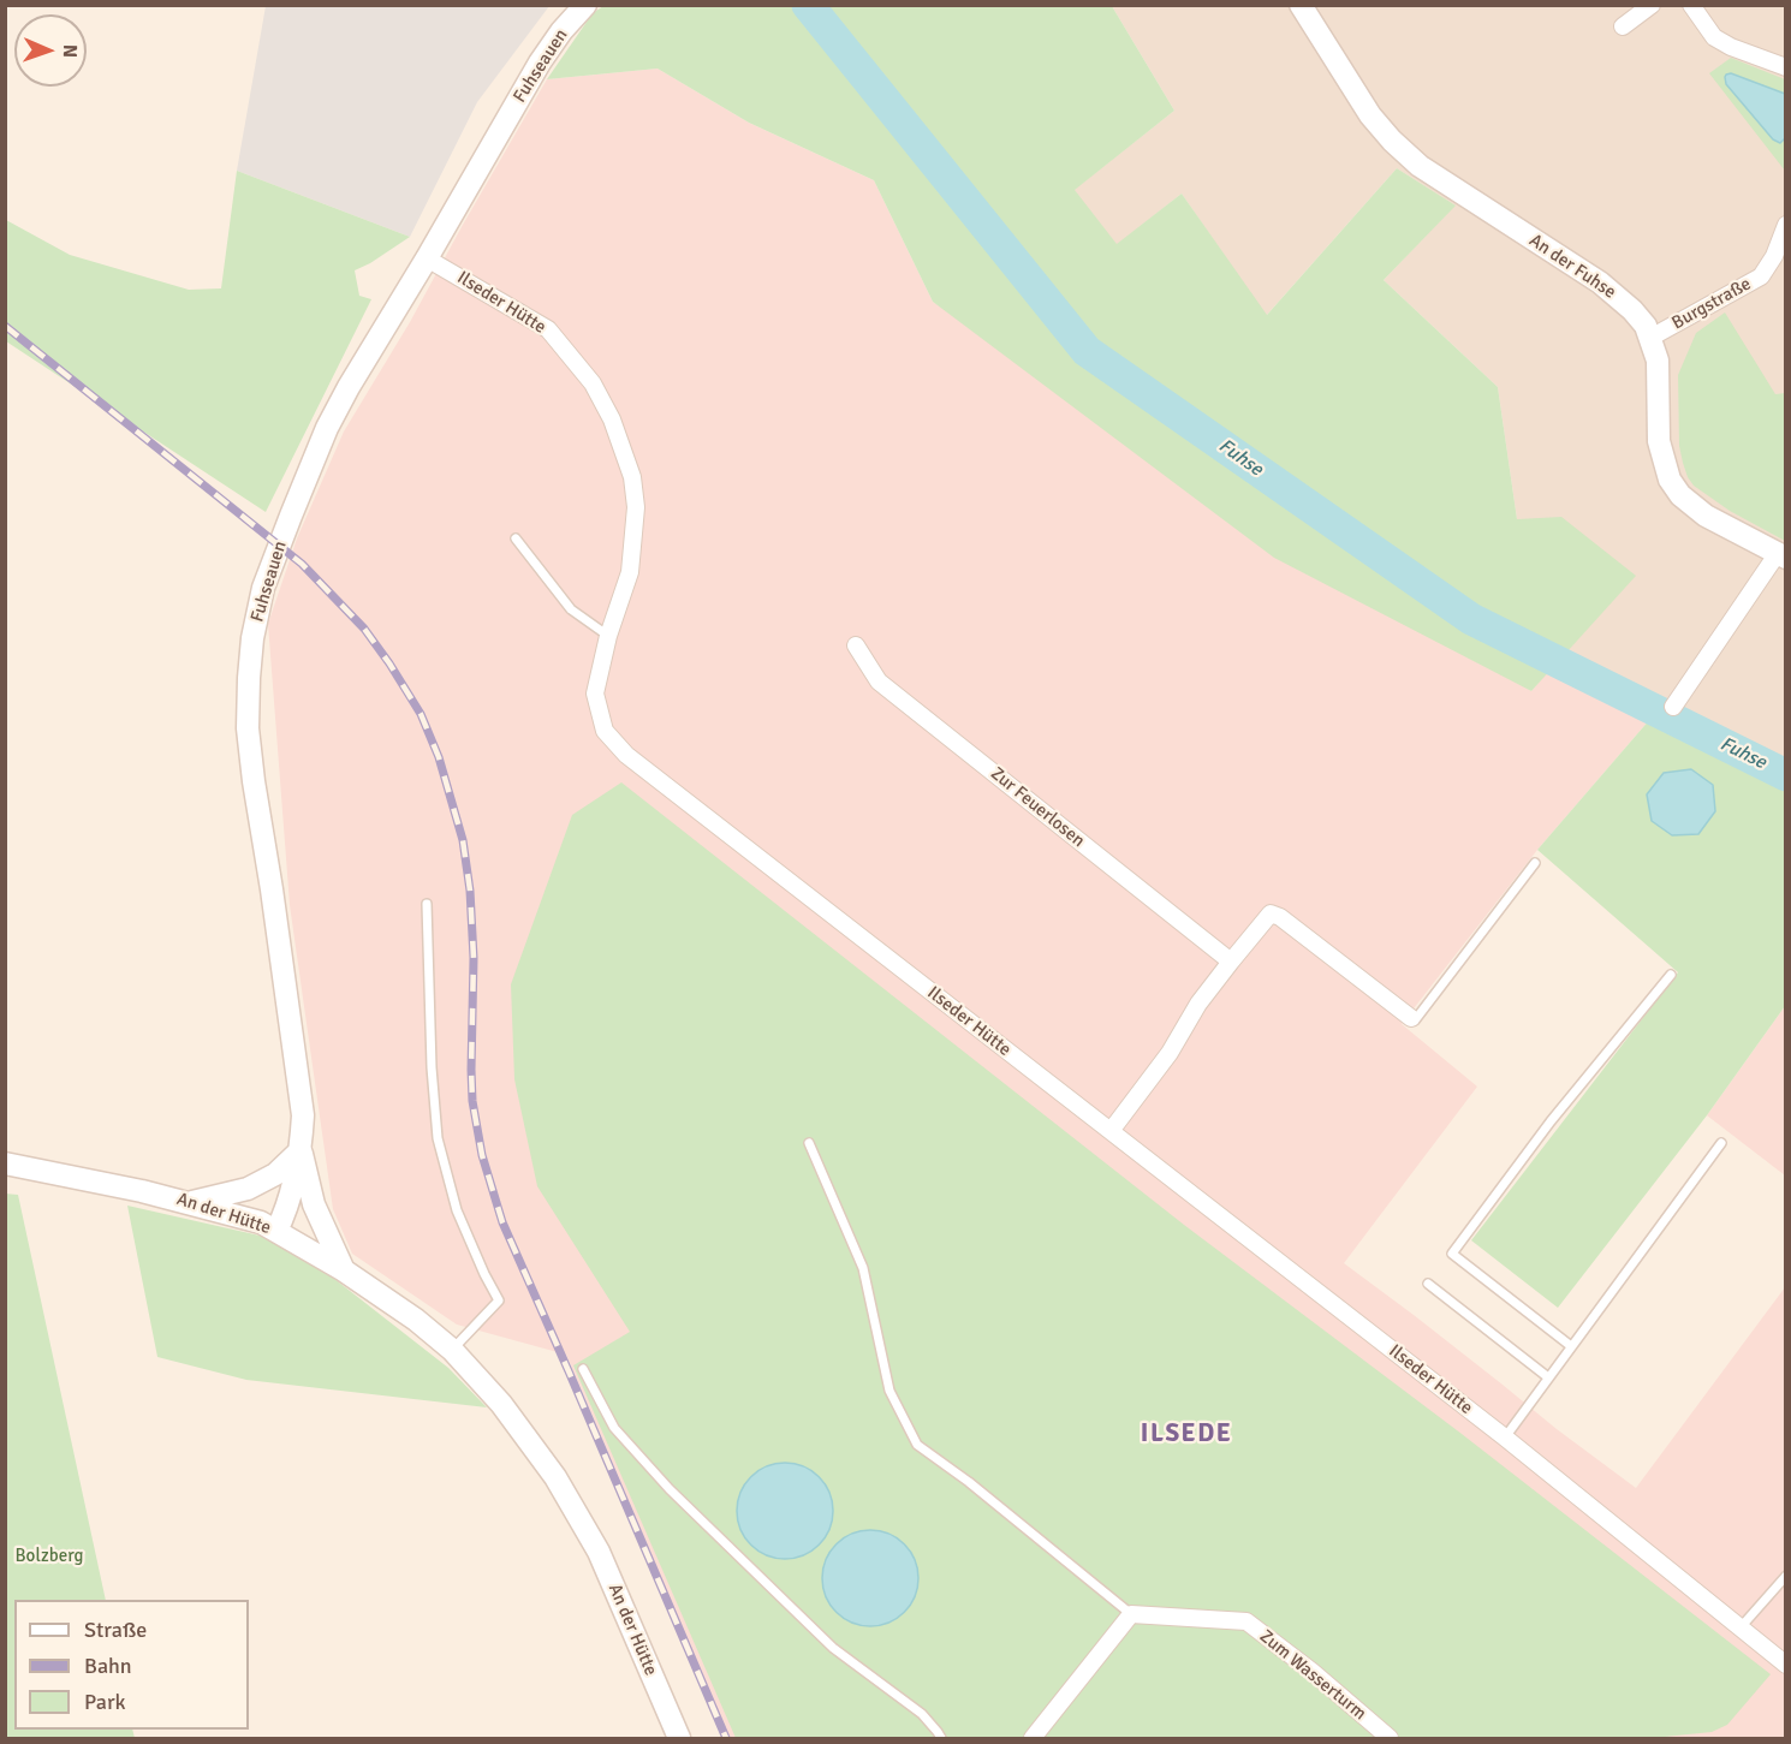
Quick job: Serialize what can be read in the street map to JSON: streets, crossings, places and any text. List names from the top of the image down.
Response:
{
  "streets": {
    "street": [
      "Fuhseauen",
      "An der Fuhse",
      "Ilseder Hütte",
      "Burgstraße",
      "Zur Feuerlosen",
      "An der Hütte",
      "Zum Wasserturm"
    ]
  },
  "crossings": [
    ["Fuhseauen", "Ilseder Hütte"],
    ["Fuhseauen", "An der Hütte"],
    ["An der Fuhse", "Burgstraße"]
  ],
  "districts": ["ILSEDE"],
  "water": ["Fuhse"],
  "parks": ["Bolzberg"],
  "legend": ["Straße", "Bahn", "Park"],
  "north": "right"
}
